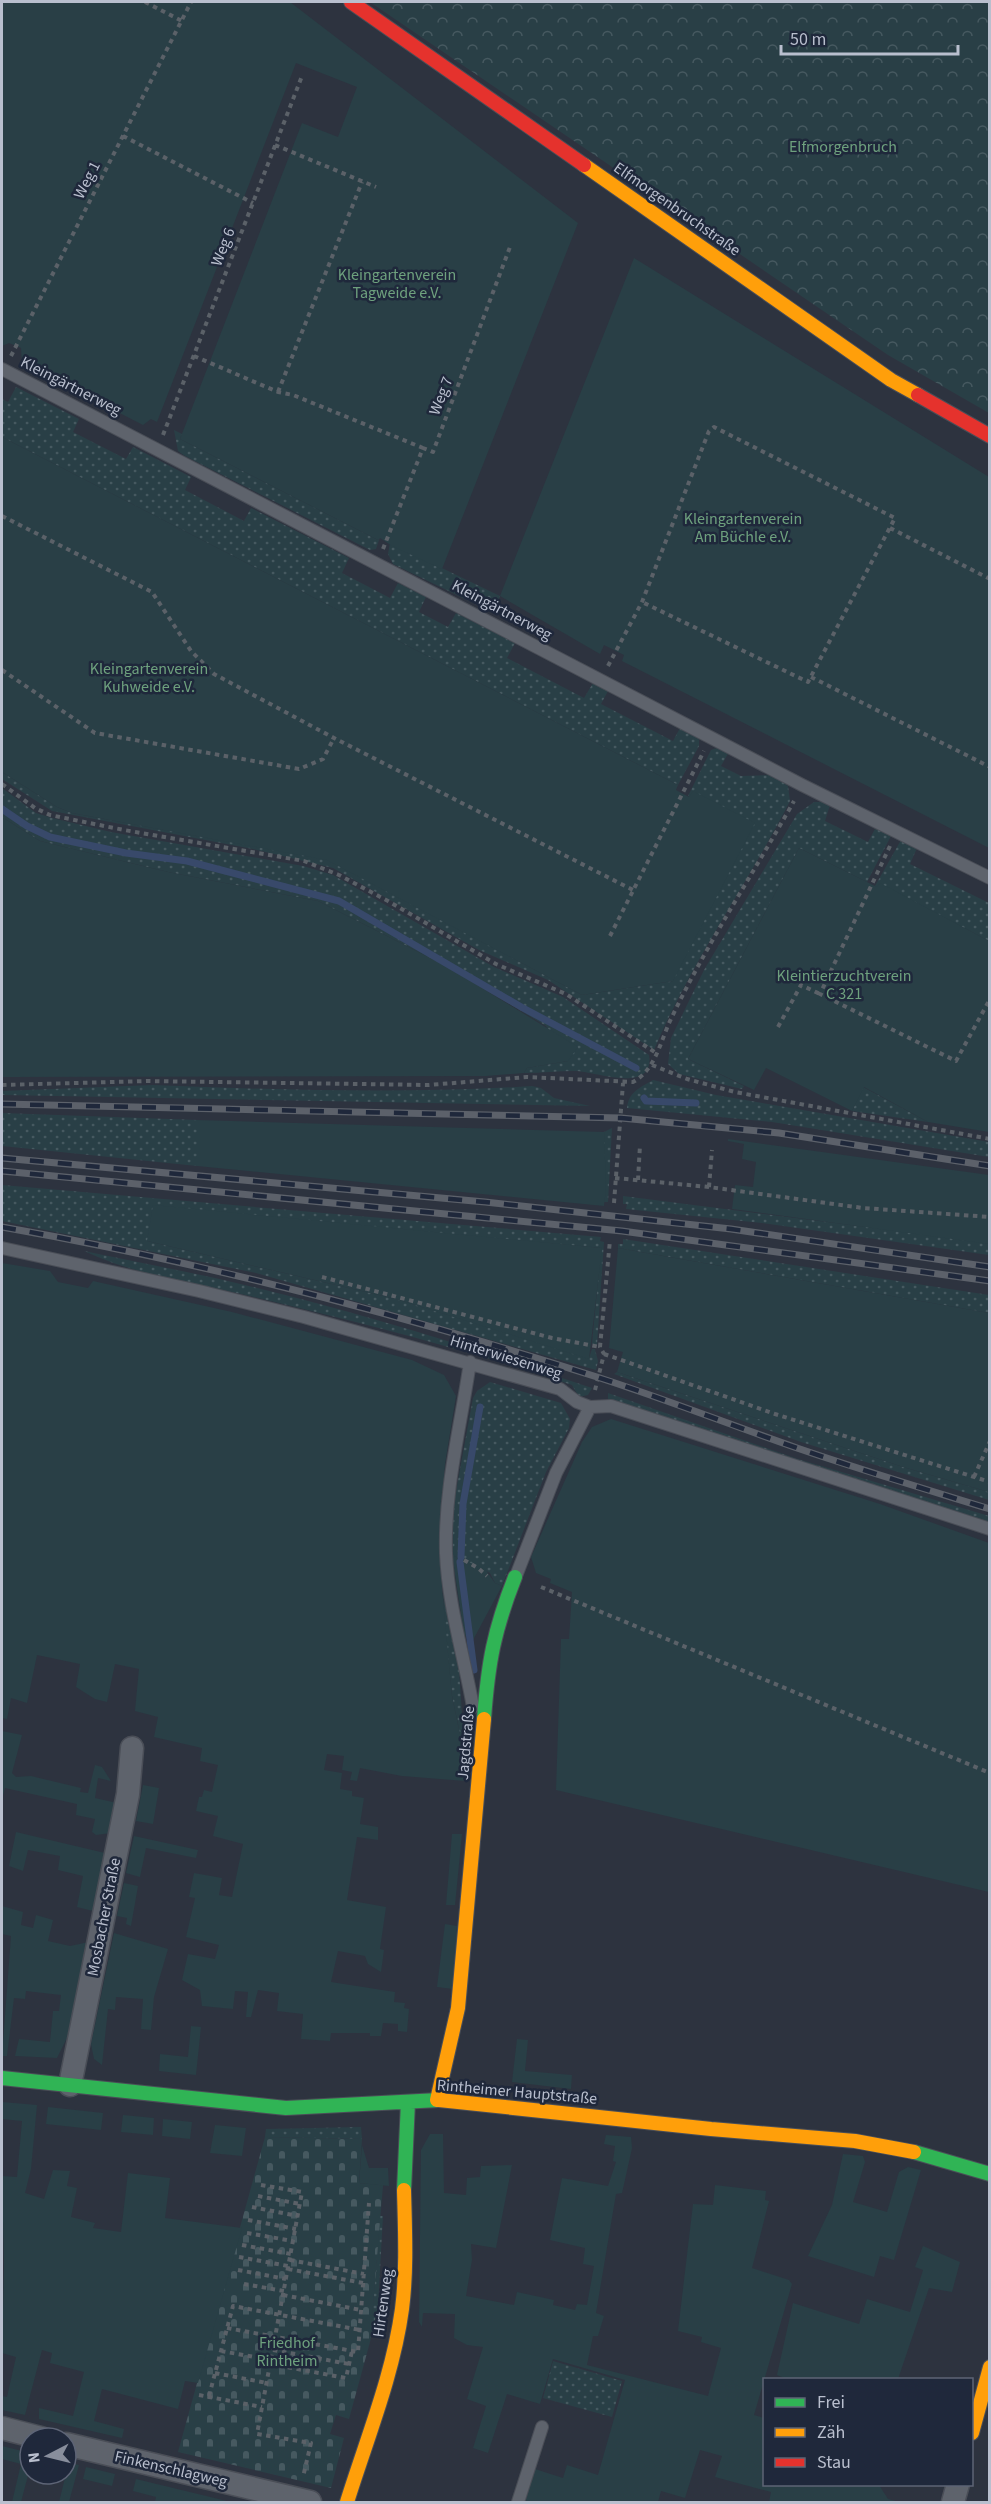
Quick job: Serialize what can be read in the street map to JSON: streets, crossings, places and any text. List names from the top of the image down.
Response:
{
  "streets": {
    "street": [
      "Elfmorgenbruchstraße",
      "Jagdstraße",
      "Mosbacher Straße",
      "Rintheimer Hauptstraße",
      "Hirtenweg",
      "Finkenschlagweg"
    ],
    "lane": ["Kleingärtnerweg", "Hinterwiesenweg"],
    "path": ["Weg 1", "Weg 6", "Weg 7"]
  },
  "crossings": [
    ["Weg 1", "Kleingärtnerweg"],
    ["Hinterwiesenweg", "Jagdstraße"],
    ["Jagdstraße", "Rintheimer Hauptstraße"],
    ["Mosbacher Straße", "Rintheimer Hauptstraße"],
    ["Rintheimer Hauptstraße", "Hirtenweg"]
  ],
  "parks": [
    "Elfmorgenbruch",
    "Kleingartenverein Tagweide e.V.",
    "Kleingartenverein Am Büchle e.V.",
    "Kleingartenverein Kuhweide e.V.",
    "Kleintierzuchtverein C 321",
    "Friedhof Rintheim"
  ],
  "legend": ["Frei", "Zäh", "Stau"],
  "scale_bar": "50 m",
  "north": "left"
}
